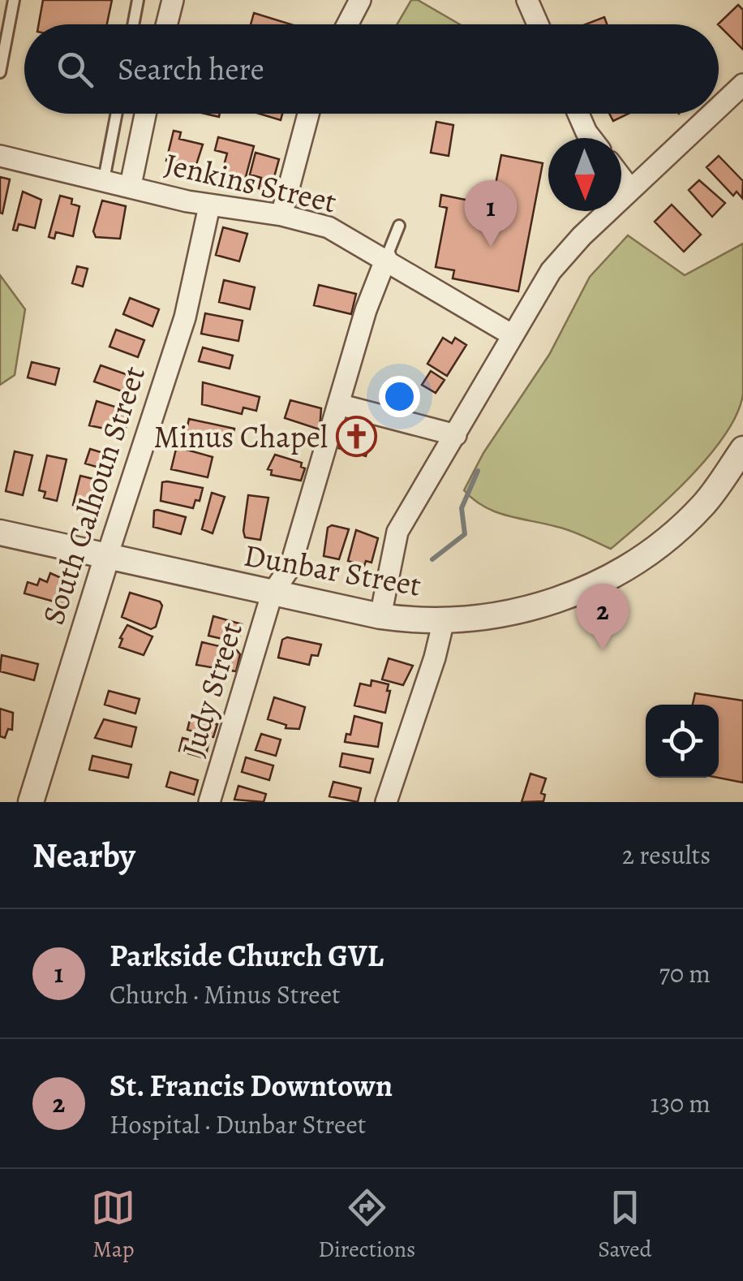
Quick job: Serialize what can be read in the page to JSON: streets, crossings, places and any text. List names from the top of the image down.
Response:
{
  "streets": {
    "street": [
      "Jenkins Street",
      "South Calhoun Street",
      "Dunbar Street",
      "Judy Street"
    ]
  },
  "crossings": [
    ["Jenkins Street", "South Calhoun Street"],
    ["Jenkins Street", "Judy Street"],
    ["South Calhoun Street", "Dunbar Street"],
    ["Dunbar Street", "Judy Street"]
  ],
  "places": {
    "church": ["Minus Chapel"]
  },
  "north": "bottom",
  "page": {
    "search": "Search here",
    "pins": ["1", "2"],
    "heading": ["Nearby", "2 results"],
    "list": [
      {
        "mark": "1",
        "name": "Parkside Church GVL",
        "note": "Church · Minus Street",
        "value": "70 m"
      },
      {
        "mark": "2",
        "name": "St. Francis Downtown",
        "note": "Hospital · Dunbar Street",
        "value": "130 m"
      }
    ],
    "nav": ["Map", "Directions", "Saved"]
  }
}
